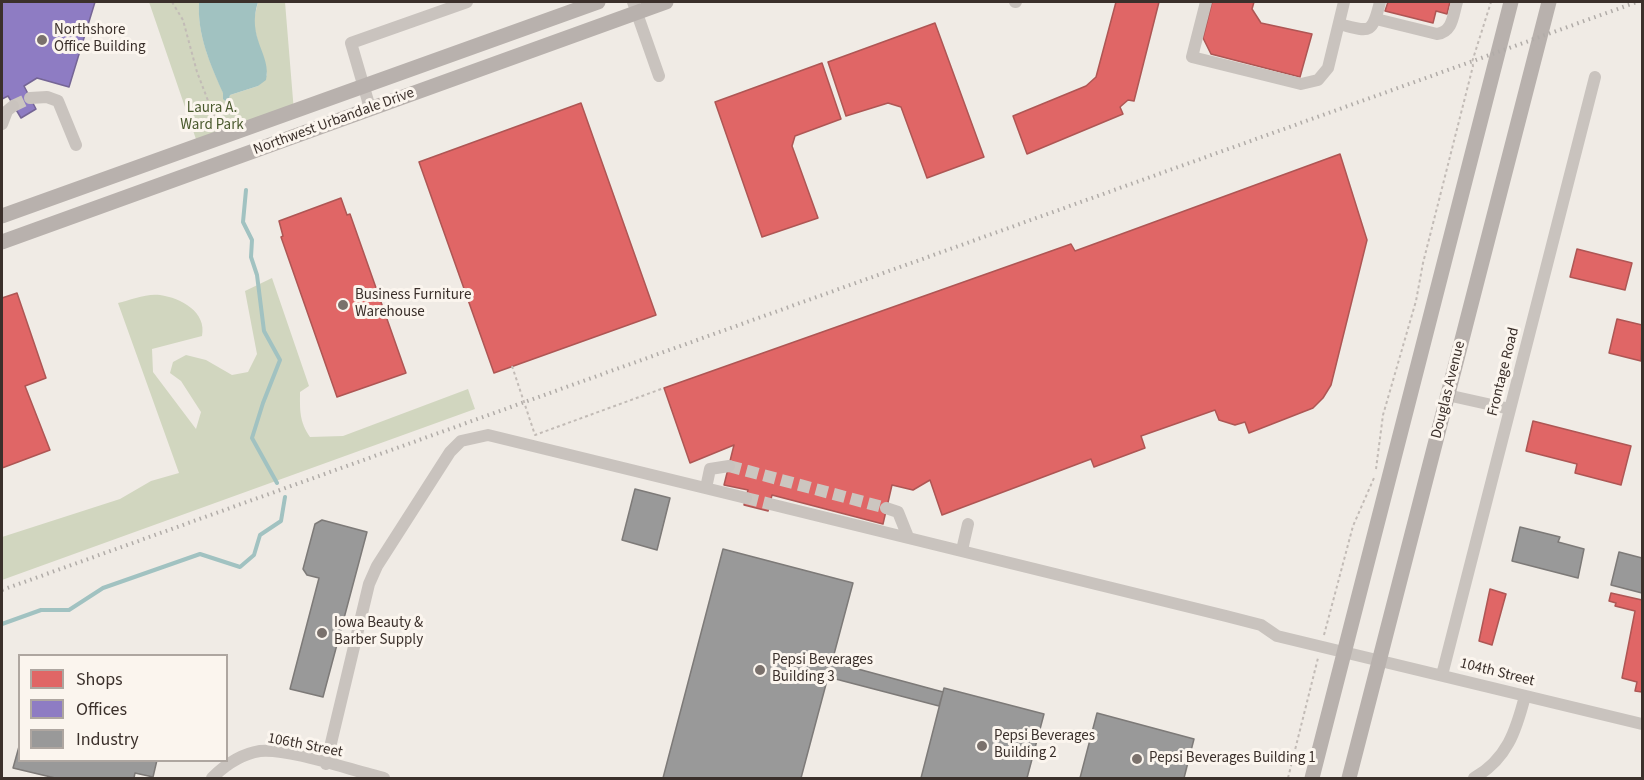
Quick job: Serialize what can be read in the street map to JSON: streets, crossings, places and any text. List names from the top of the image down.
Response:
{
  "streets": {
    "main road": ["Northwest Urbandale Drive", "Douglas Avenue"],
    "street": ["Frontage Road", "104th Street", "106th Street"]
  },
  "crossings": [
    ["Frontage Road", "104th Street"],
    ["Douglas Avenue", "104th Street"]
  ],
  "parks": ["Laura A. Ward Park"],
  "places": [
    "Northshore Office Building",
    "Business Furniture Warehouse",
    "Iowa Beauty & Barber Supply",
    "Pepsi Beverages Building 3",
    "Pepsi Beverages Building 2",
    "Pepsi Beverages Building 1"
  ],
  "legend": ["Shops", "Offices", "Industry"]
}
